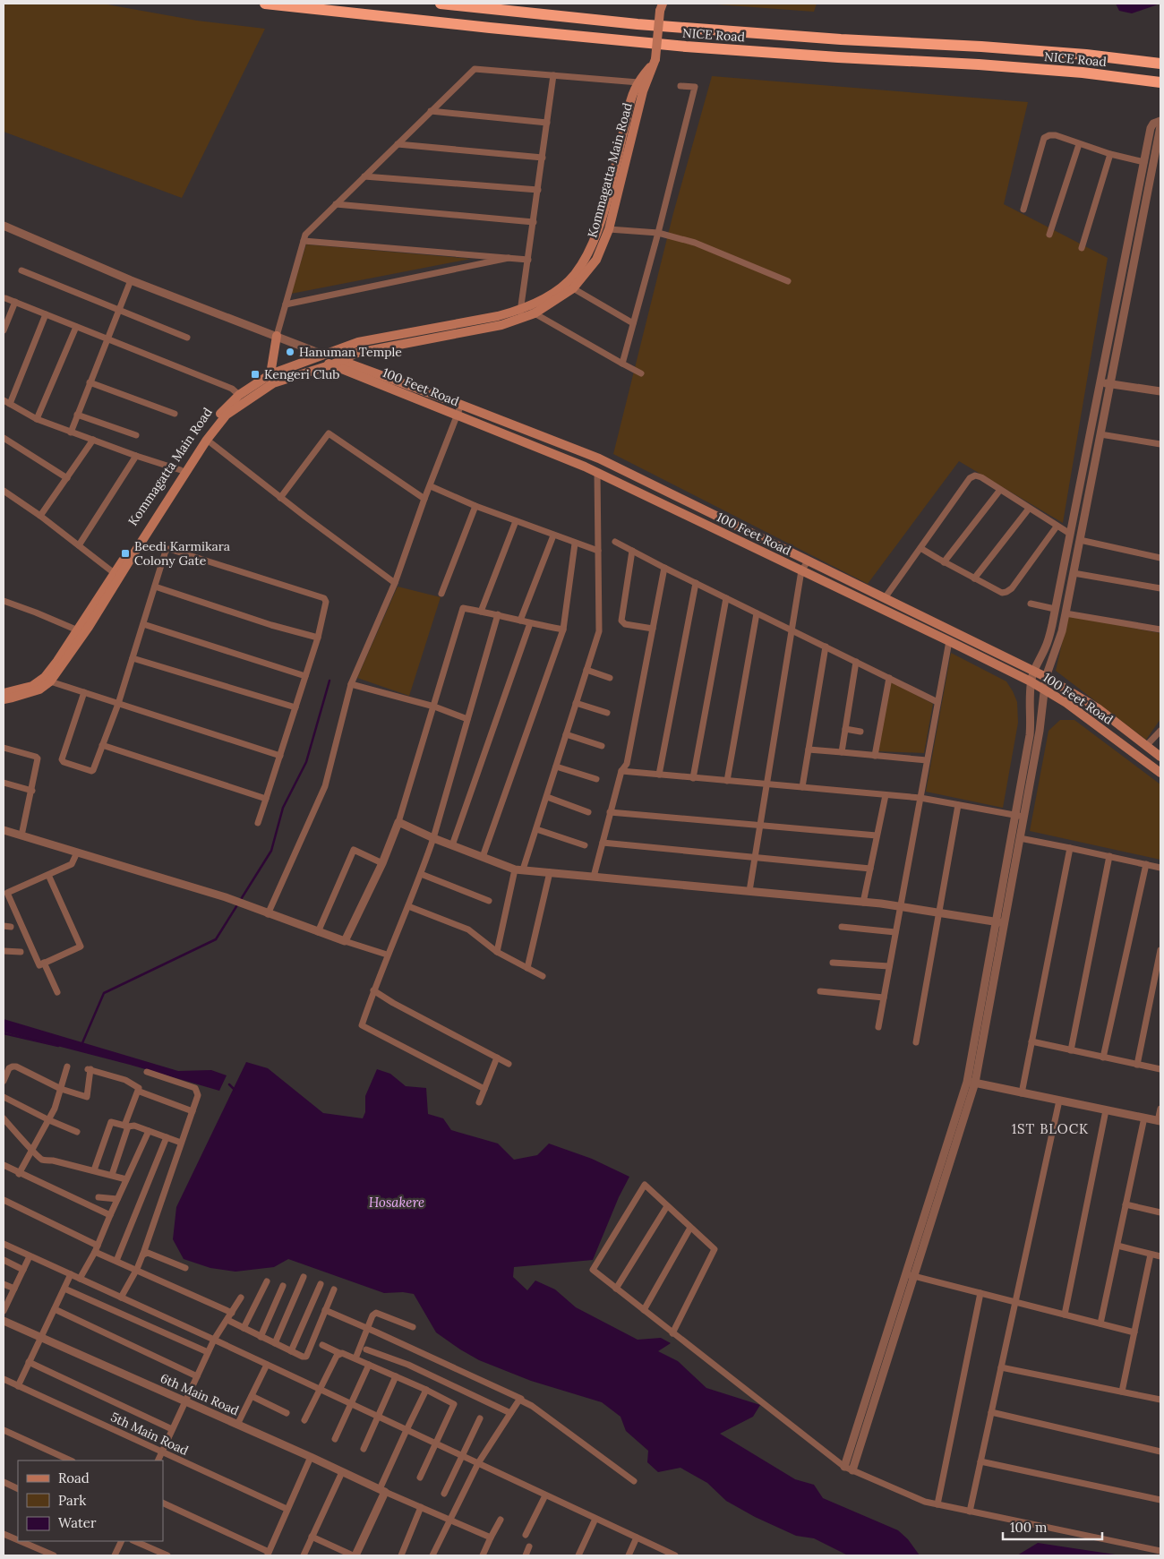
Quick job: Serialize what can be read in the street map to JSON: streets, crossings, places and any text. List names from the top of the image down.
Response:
{
  "streets": {
    "highway": ["NICE Road"],
    "main road": ["Kommagatta Main Road", "100 Feet Road"],
    "street": ["6th Main Road", "5th Main Road"]
  },
  "crossings": [
    ["Kommagatta Main Road", "100 Feet Road"]
  ],
  "districts": ["1ST BLOCK"],
  "water": ["Hosakere"],
  "places": {
    "other": ["Hanuman Temple"],
    "transit": ["Kengeri Club", "Beedi Karmikara Colony Gate"]
  },
  "legend": ["Road", "Park", "Water"],
  "scale_bar": "100 m"
}
